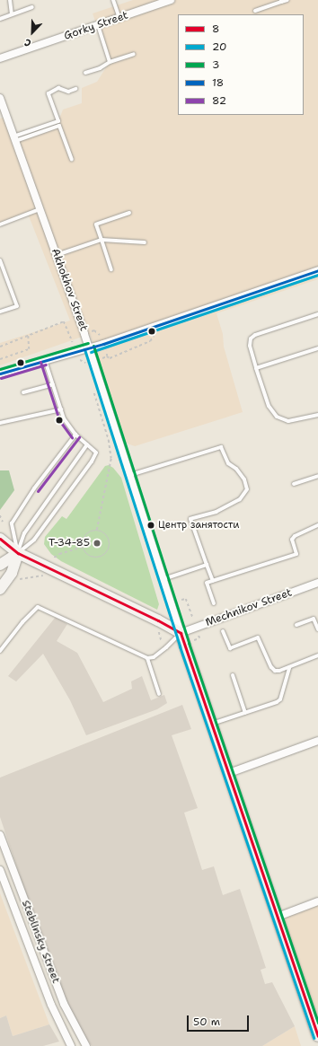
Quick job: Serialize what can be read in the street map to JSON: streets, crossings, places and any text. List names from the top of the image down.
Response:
{
  "streets": {
    "main road": ["Akhokhov Street"],
    "street": ["Gorky Street", "Mechnikov Street", "Steblinsky Street"]
  },
  "crossings": [
    ["Akhokhov Street", "Mechnikov Street"]
  ],
  "places": ["Центр занятости", "Т-34-85"],
  "lines": [
    "transit line 18",
    "transit line 20",
    "transit line 3",
    "transit line 82",
    "transit line 8"
  ],
  "legend": [
    "8",
    "20",
    "3",
    "18",
    "82"
  ],
  "scale_bar": "50 m",
  "north": "bottom left"
}
